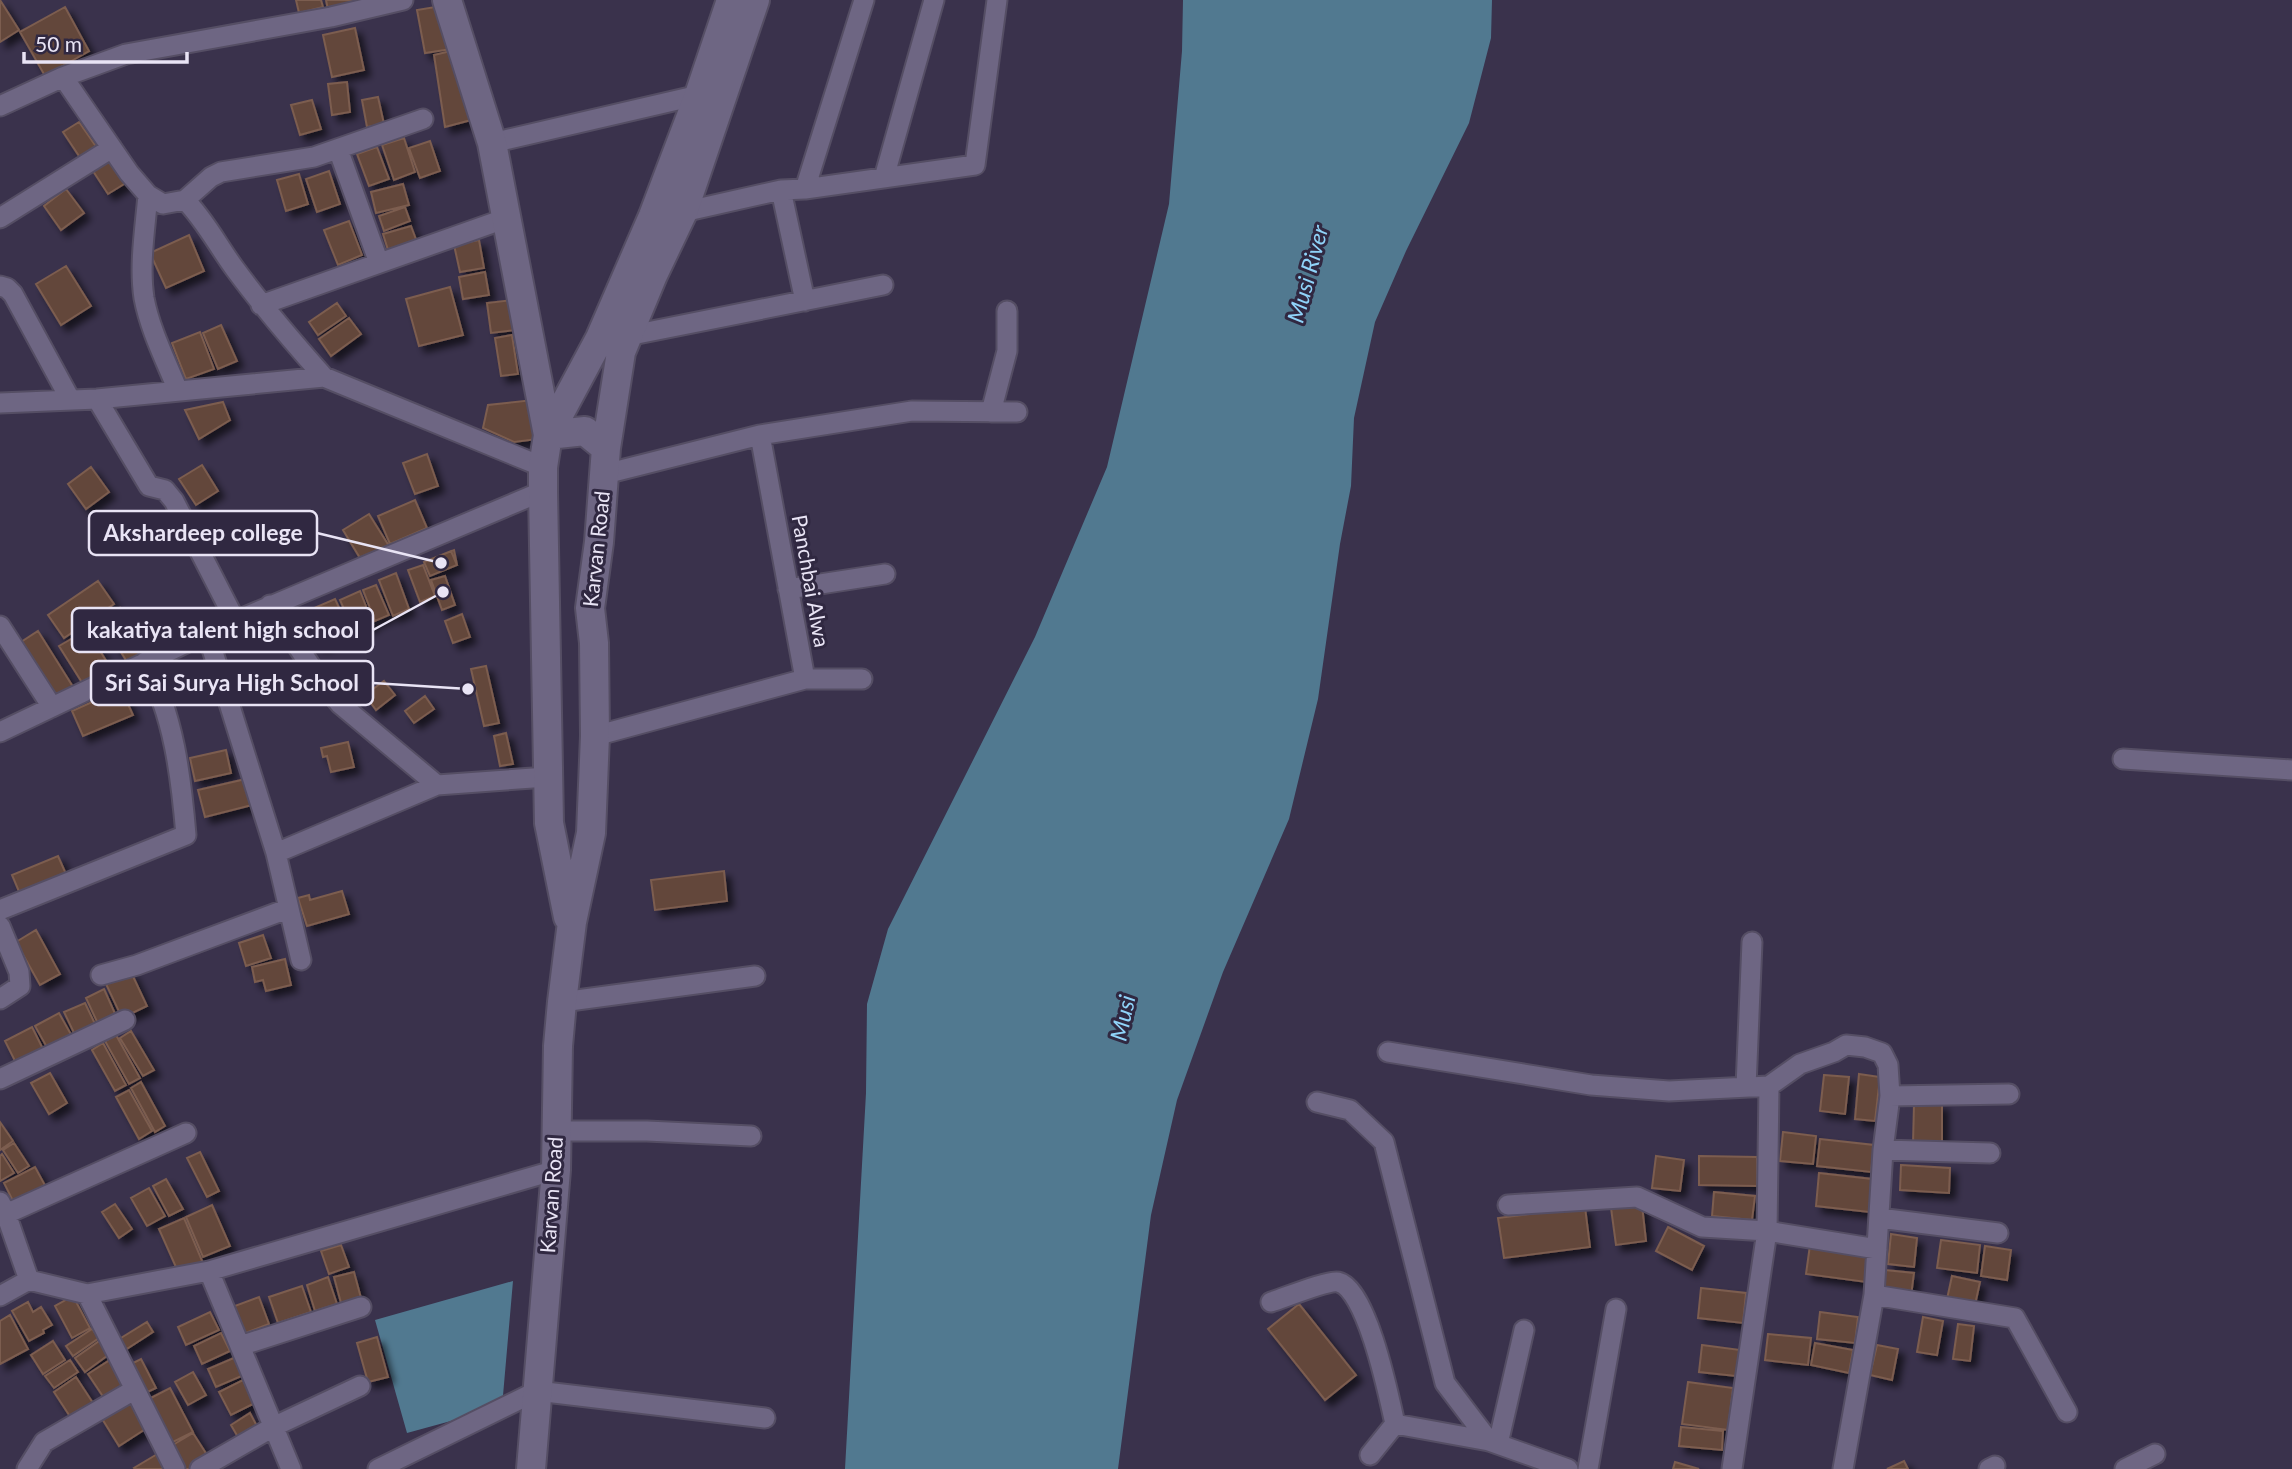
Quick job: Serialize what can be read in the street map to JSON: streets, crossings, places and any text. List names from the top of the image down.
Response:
{
  "streets": {
    "street": ["Karvan Road", "Panchbai Alwa"]
  },
  "crossings": [
    ["Karvan Road", "Panchbai Alwa"]
  ],
  "water": ["Musi River", "Musi"],
  "places": ["Akshardeep college", "kakatiya talent high school", "Sri Sai Surya High School"],
  "scale_bar": "50 m"
}
